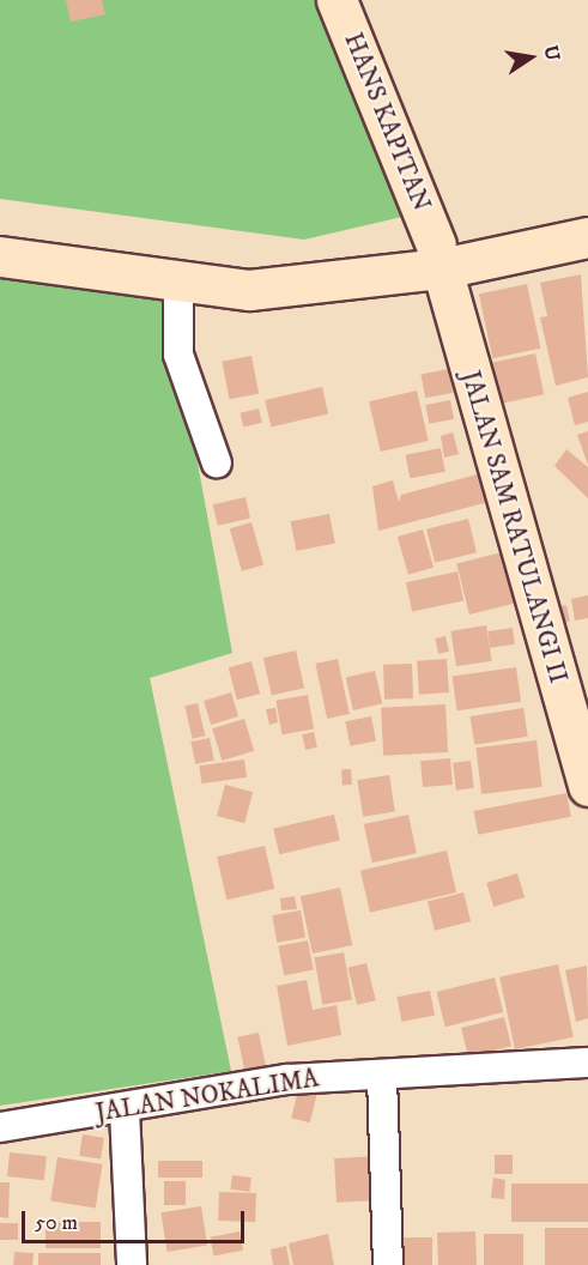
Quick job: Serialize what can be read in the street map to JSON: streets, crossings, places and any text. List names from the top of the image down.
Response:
{
  "streets": {
    "main road": ["HANS KAPITAN", "JALAN SAM RATULANGI II"],
    "street": ["JALAN NOKALIMA"]
  },
  "crossings": [
    ["HANS KAPITAN", "JALAN SAM RATULANGI II"]
  ],
  "scale_bar": "50 m",
  "north": "right"
}
